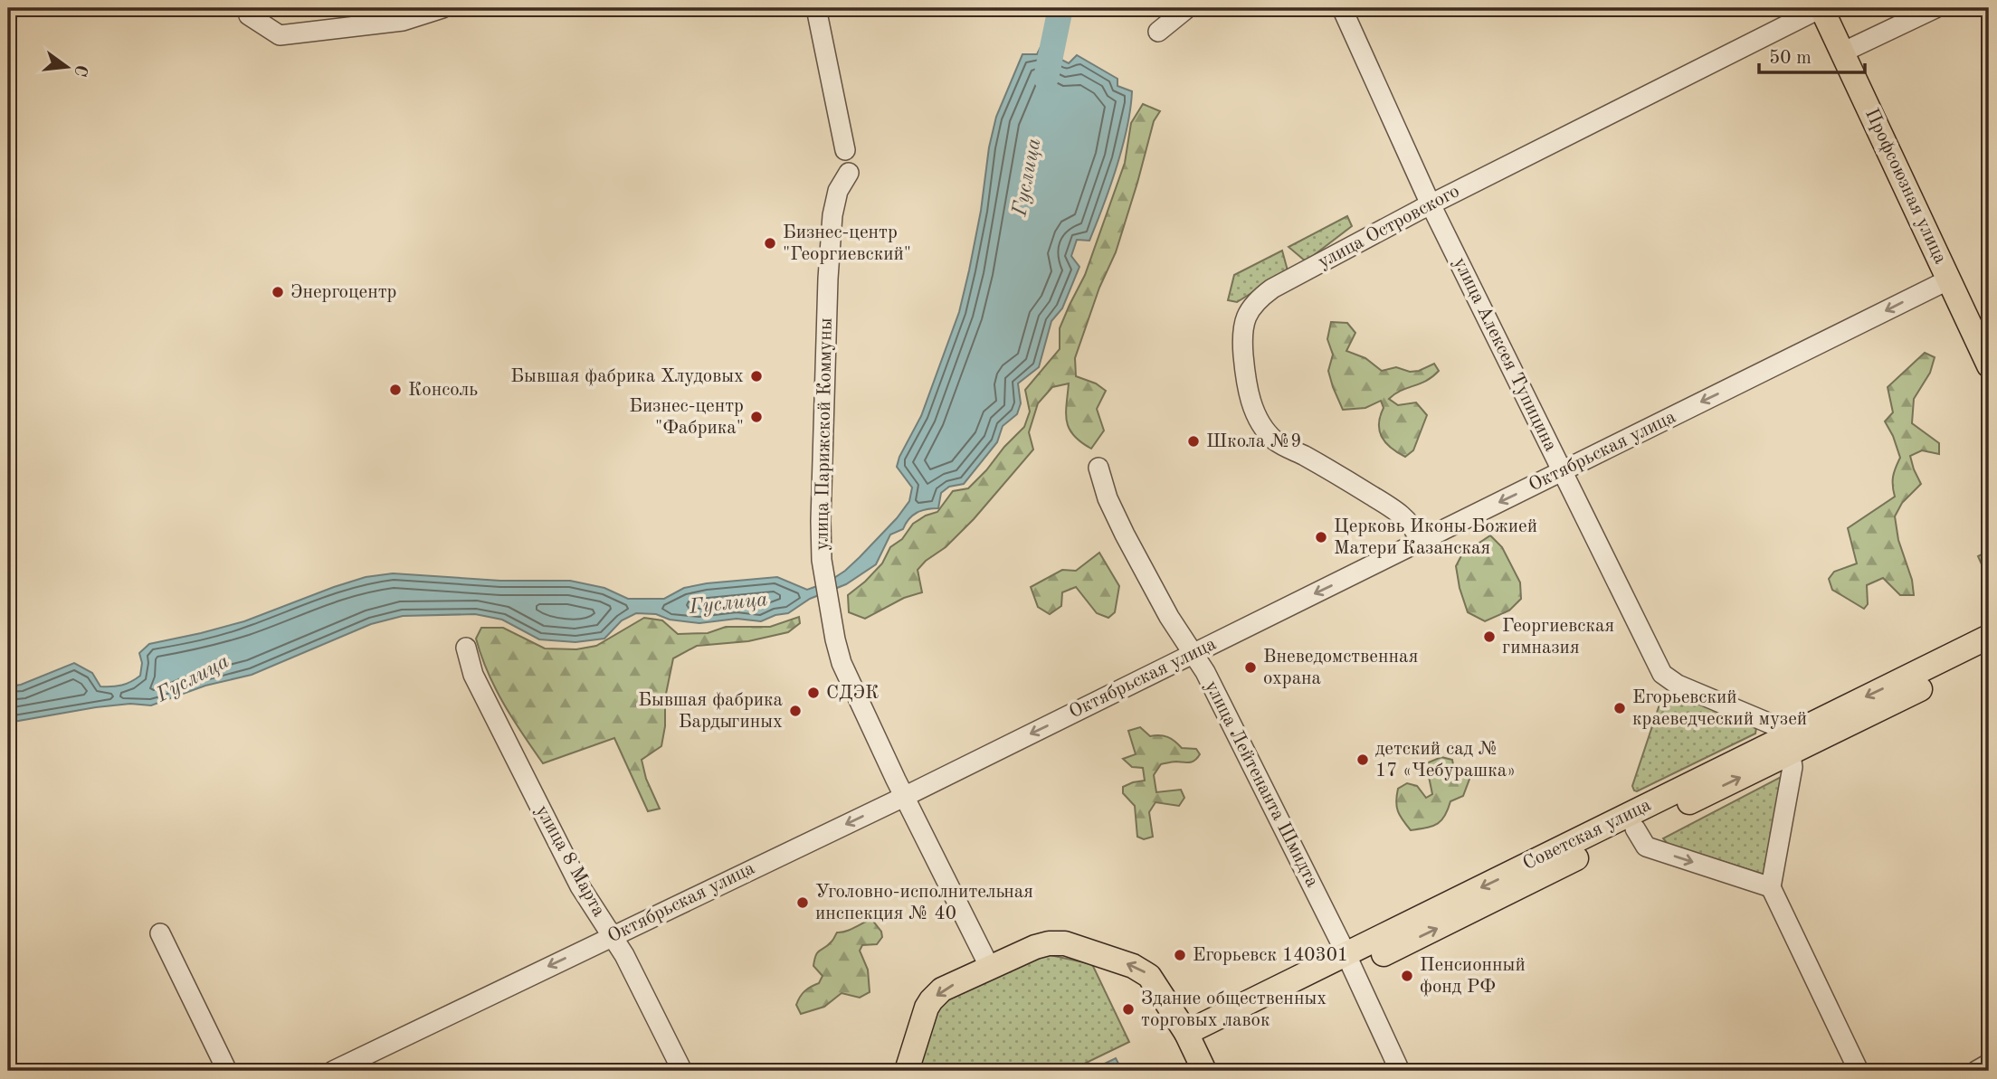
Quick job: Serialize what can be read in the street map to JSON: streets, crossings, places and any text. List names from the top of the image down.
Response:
{
  "streets": {
    "main road": ["Профсоюзная улица", "Советская улица"],
    "street": [
      "улица Островского",
      "улица Алексея Тупицина",
      "улица Парижской Коммуны",
      "Октябрьская улица",
      "улица Лейтенанта Шмидта",
      "улица 8 Марта"
    ]
  },
  "crossings": [
    ["Профсоюзная улица", "улица Островского"],
    ["Профсоюзная улица", "Октябрьская улица"],
    ["улица Островского", "улица Алексея Тупицина"],
    ["улица Островского", "Октябрьская улица"],
    ["улица Алексея Тупицина", "Октябрьская улица"],
    ["улица Алексея Тупицина", "Советская улица"],
    ["улица Парижской Коммуны", "Октябрьская улица"],
    ["Октябрьская улица", "улица Лейтенанта Шмидта"],
    ["Октябрьская улица", "улица 8 Марта"],
    ["улица Лейтенанта Шмидта", "Советская улица"]
  ],
  "one_way": ["Октябрьская улица"],
  "water": ["Гуслица"],
  "places": [
    "Бизнес-центр \"Георгиевский\"",
    "Энергоцентр",
    "Бывшая фабрика Хлудовых",
    "Консоль",
    "Бизнес-центр \"Фабрика\"",
    "Школа №9",
    "Церковь Иконы Божией Матери Казанская",
    "Георгиевская гимназия",
    "Вневедомственная охрана",
    "СДЭК",
    "Егорьевский краеведческий музей",
    "Бывшая фабрика Бардыгиных",
    "детский сад № 17 «Чебурашка»",
    "Уголовно-исполнительная инспекция № 40",
    "Егорьевск 140301",
    "Пенсионный фонд РФ",
    "Здание общественных торговых лавок"
  ],
  "scale_bar": "50 m",
  "north": "right"
}
